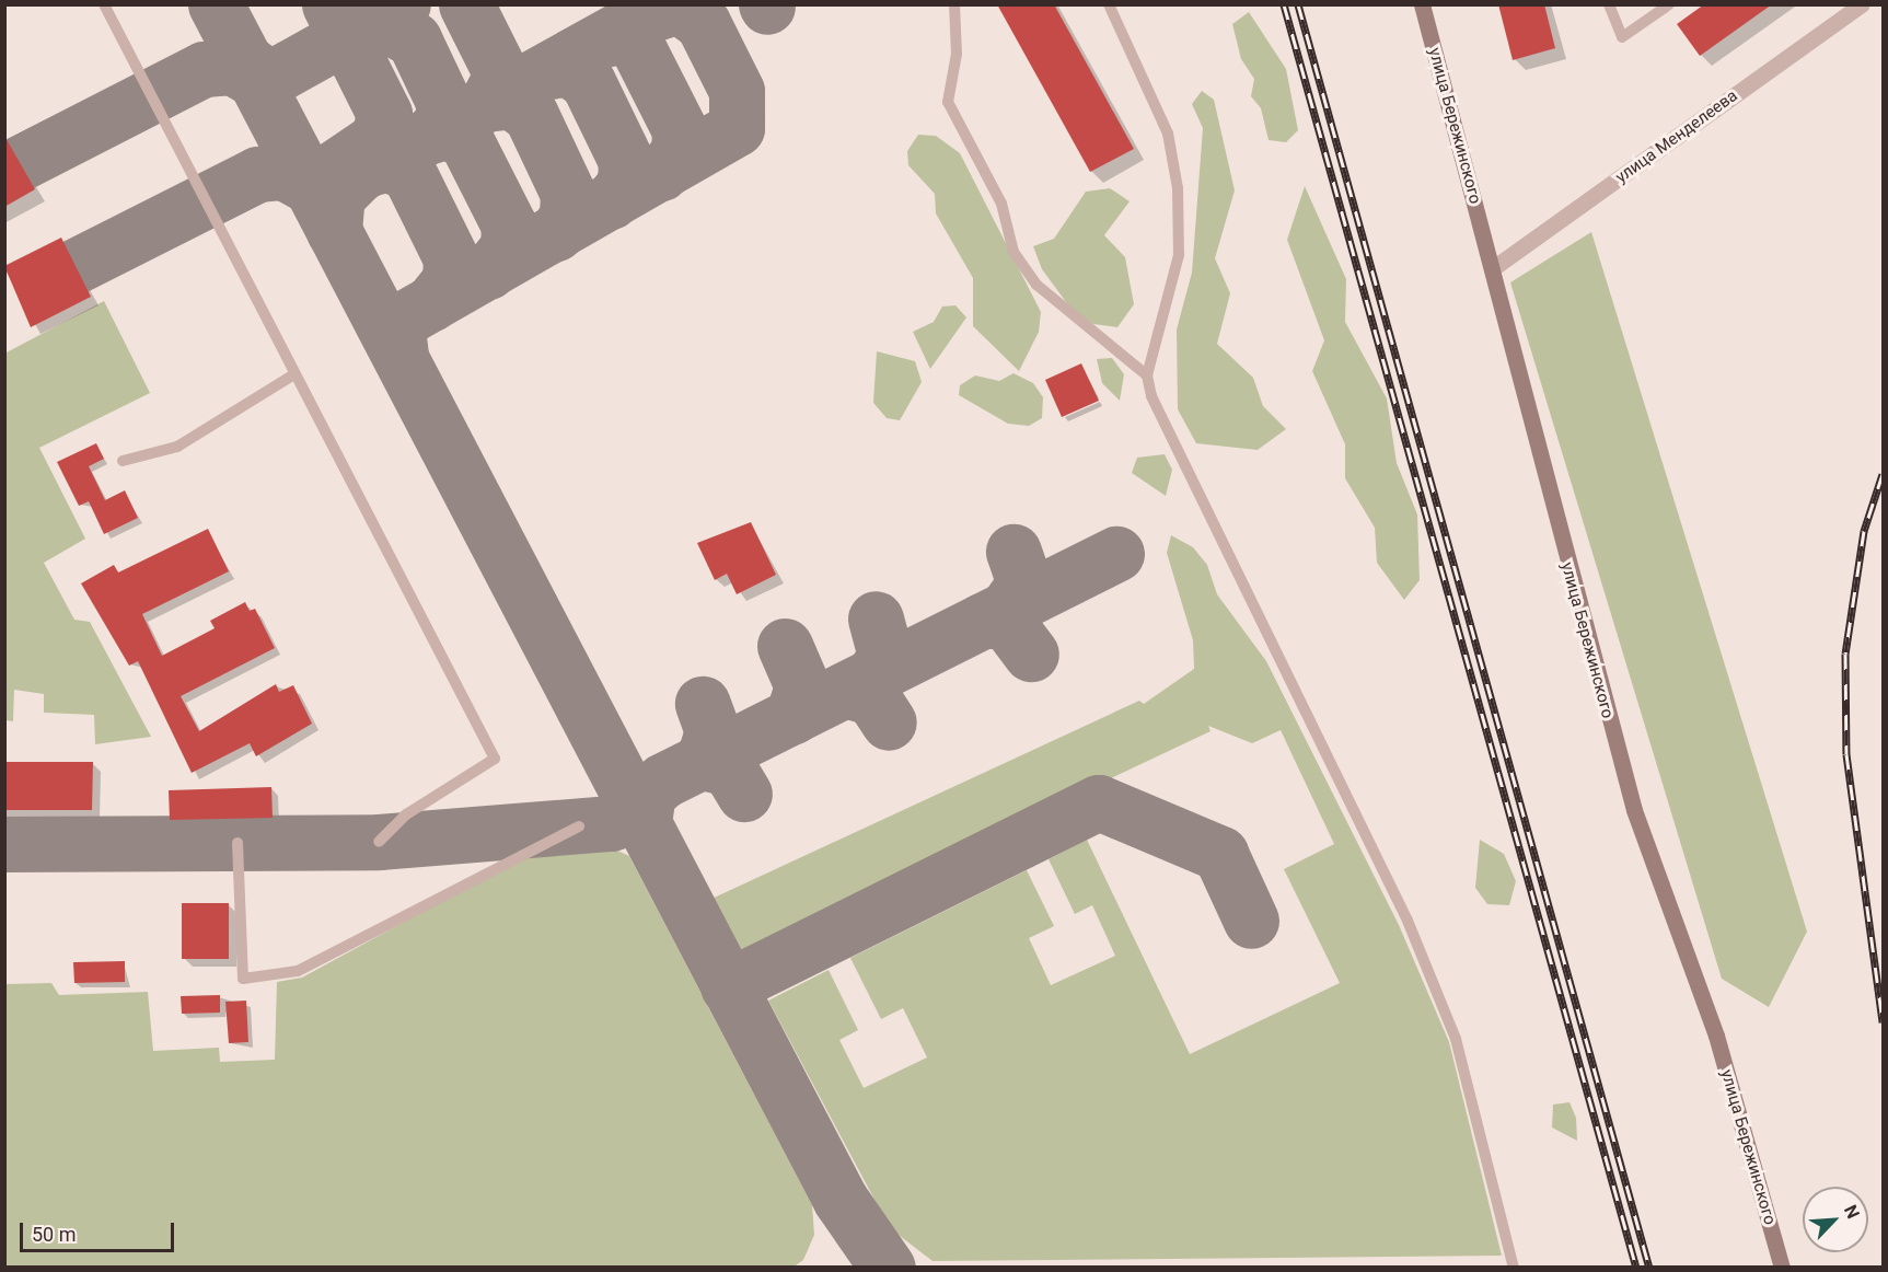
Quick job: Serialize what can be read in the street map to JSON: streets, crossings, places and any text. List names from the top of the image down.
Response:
{
  "streets": {
    "main road": ["улица Бережинского"],
    "street": ["улица Менделеева"]
  },
  "crossings": [
    ["улица Бережинского", "улица Менделеева"]
  ],
  "scale_bar": "50 m",
  "north": "top right"
}
